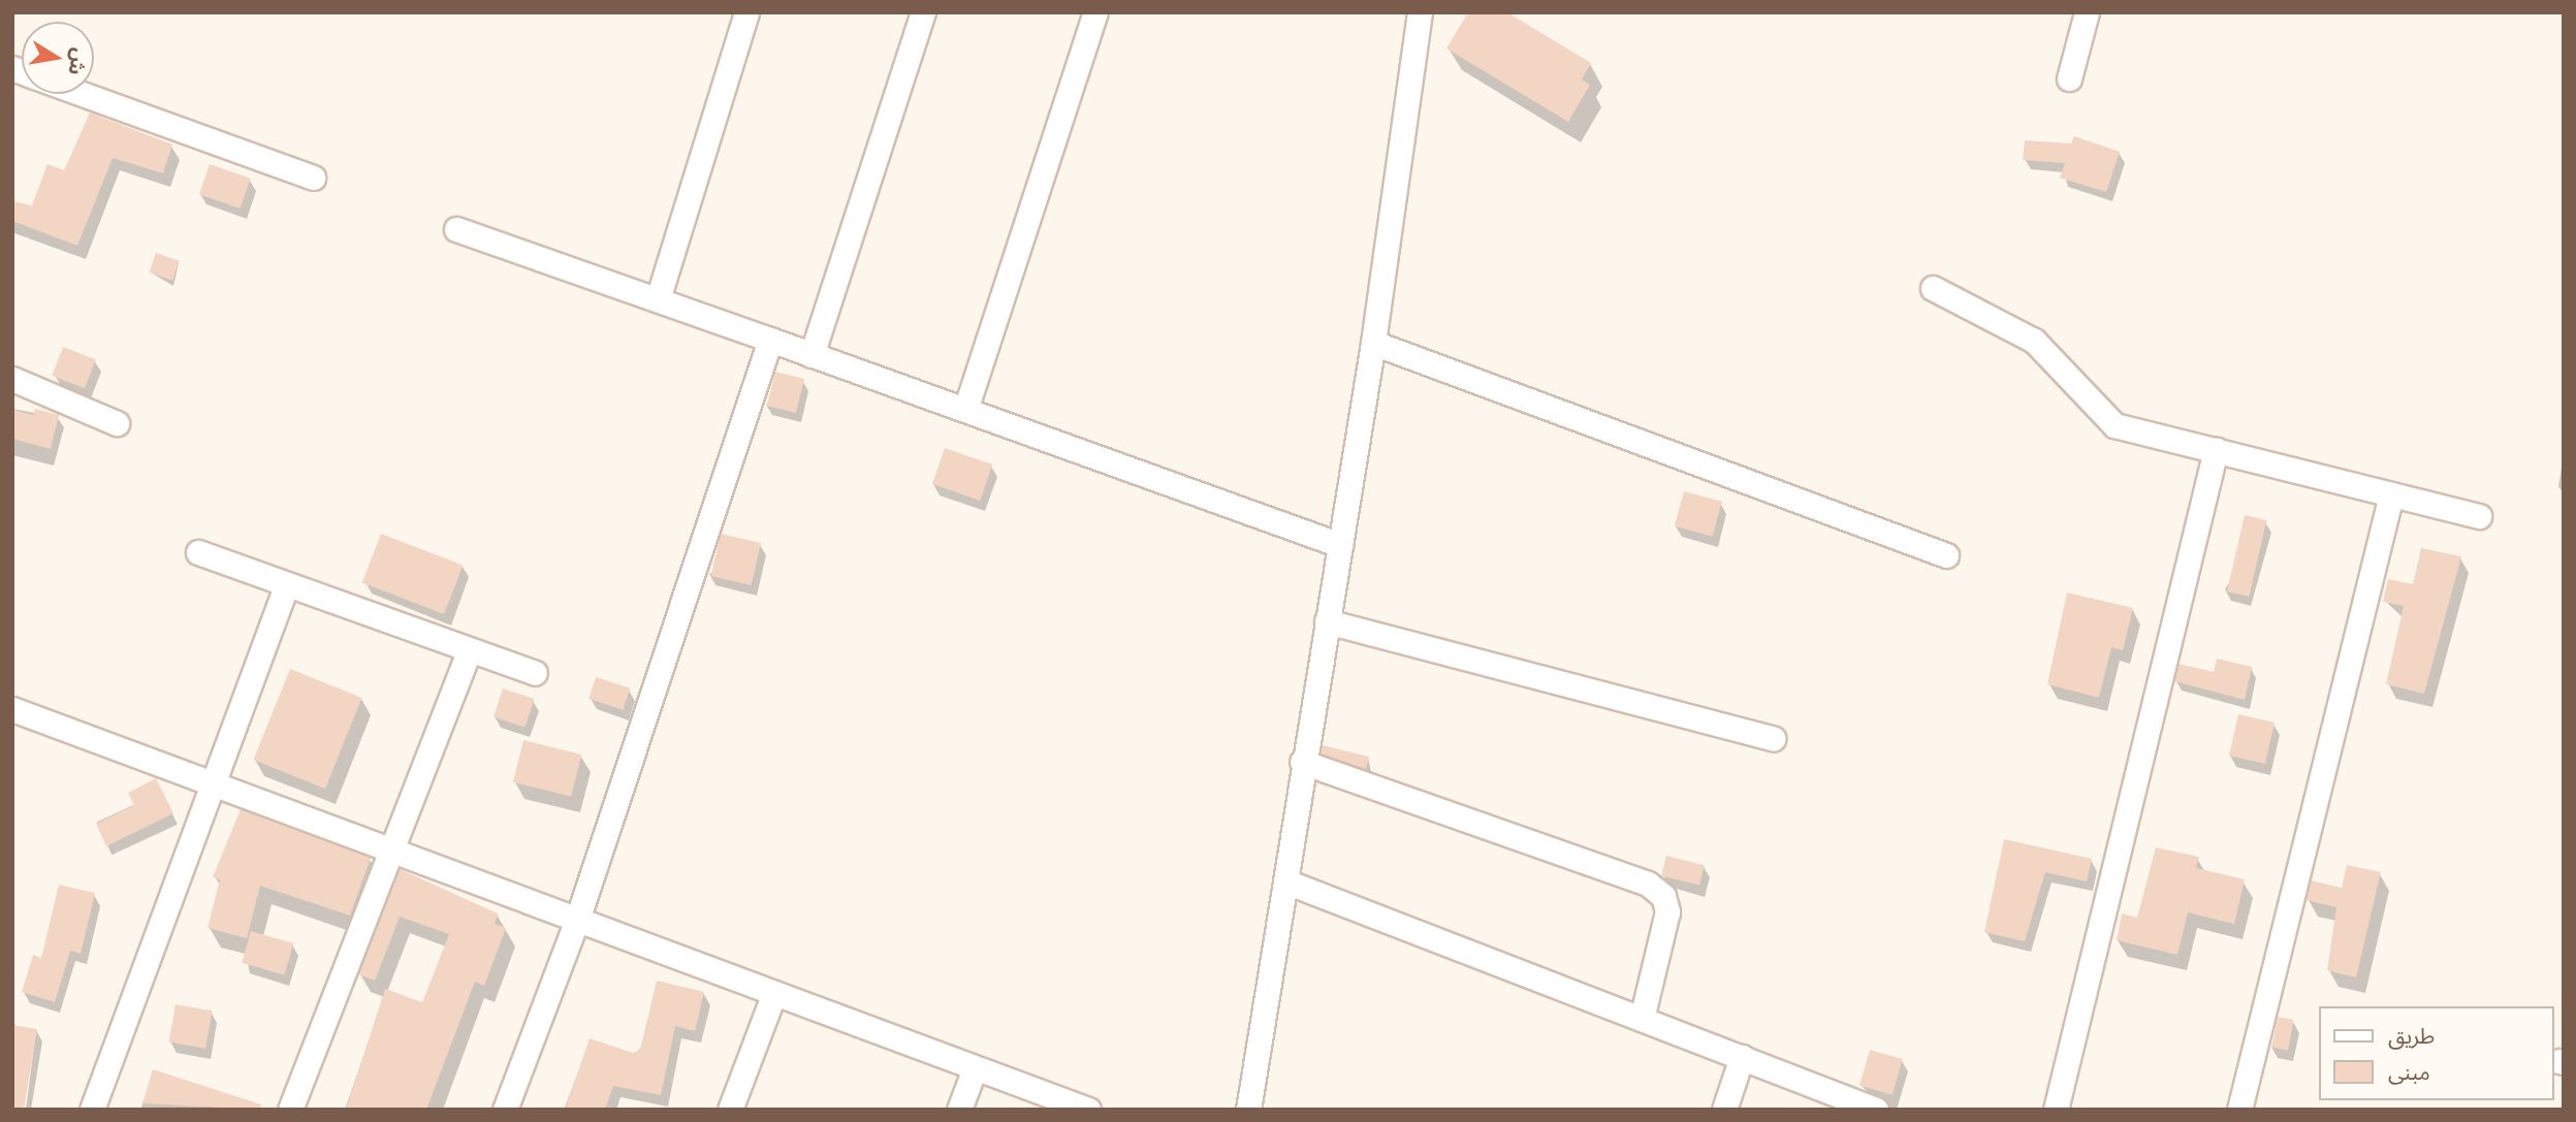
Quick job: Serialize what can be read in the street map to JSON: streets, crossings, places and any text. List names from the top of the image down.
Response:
{
  "legend": ["طريق", "مبنى"],
  "north": "right"
}
